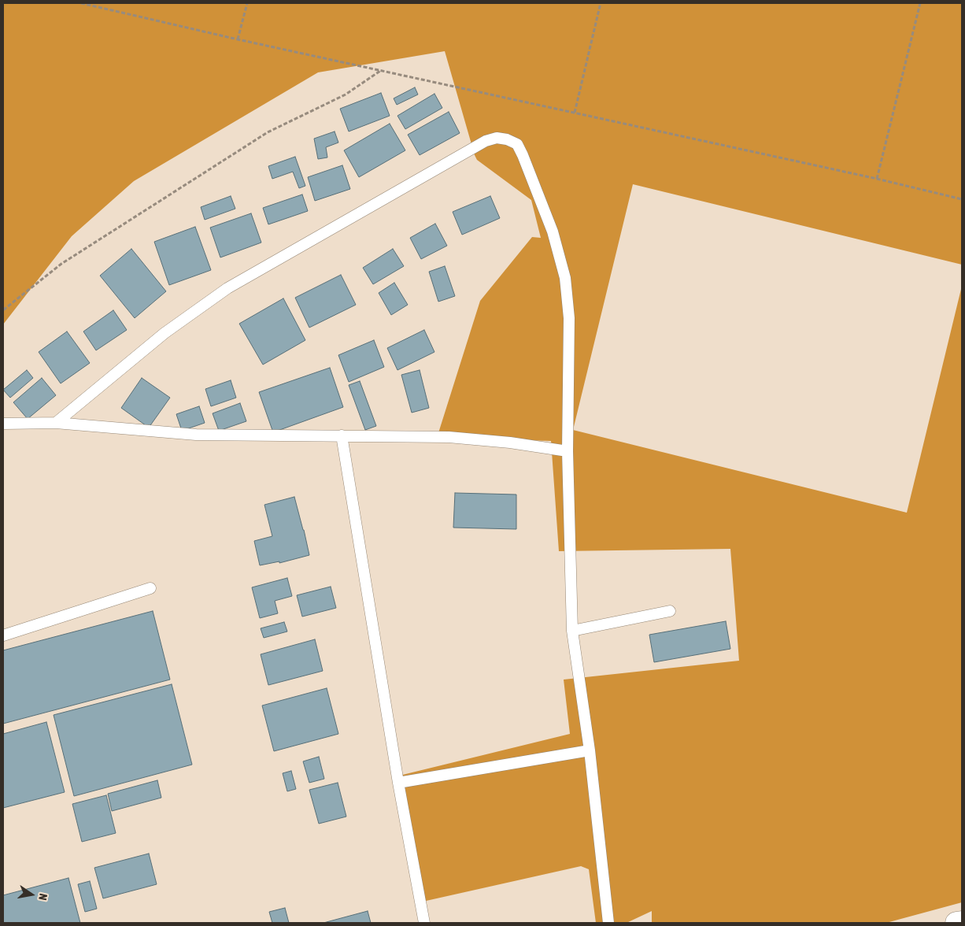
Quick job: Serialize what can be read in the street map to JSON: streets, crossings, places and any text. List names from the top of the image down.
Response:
{
  "north": "right"
}
